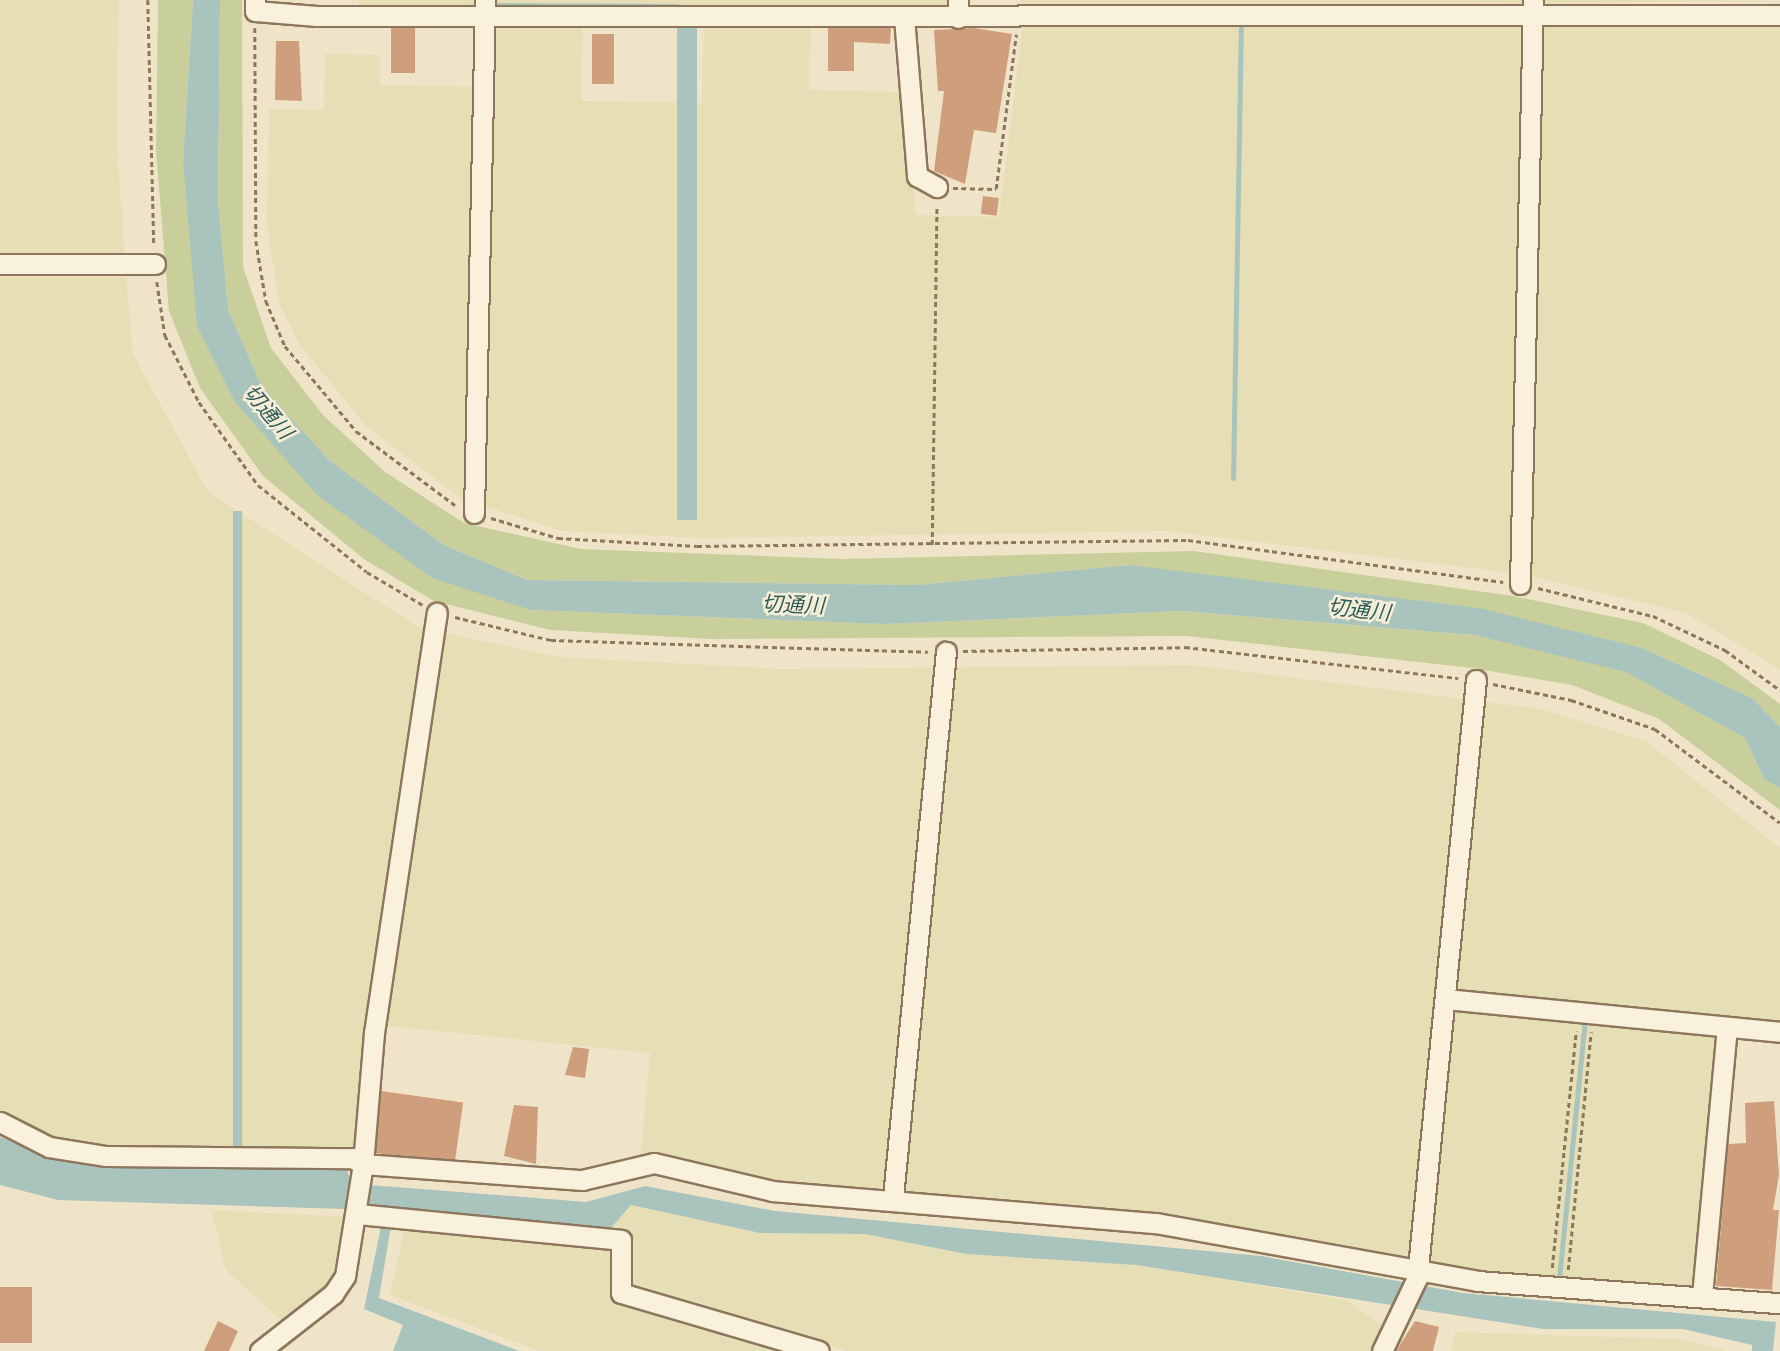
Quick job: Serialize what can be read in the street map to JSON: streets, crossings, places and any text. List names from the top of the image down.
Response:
{
  "water": ["切通川"]
}
